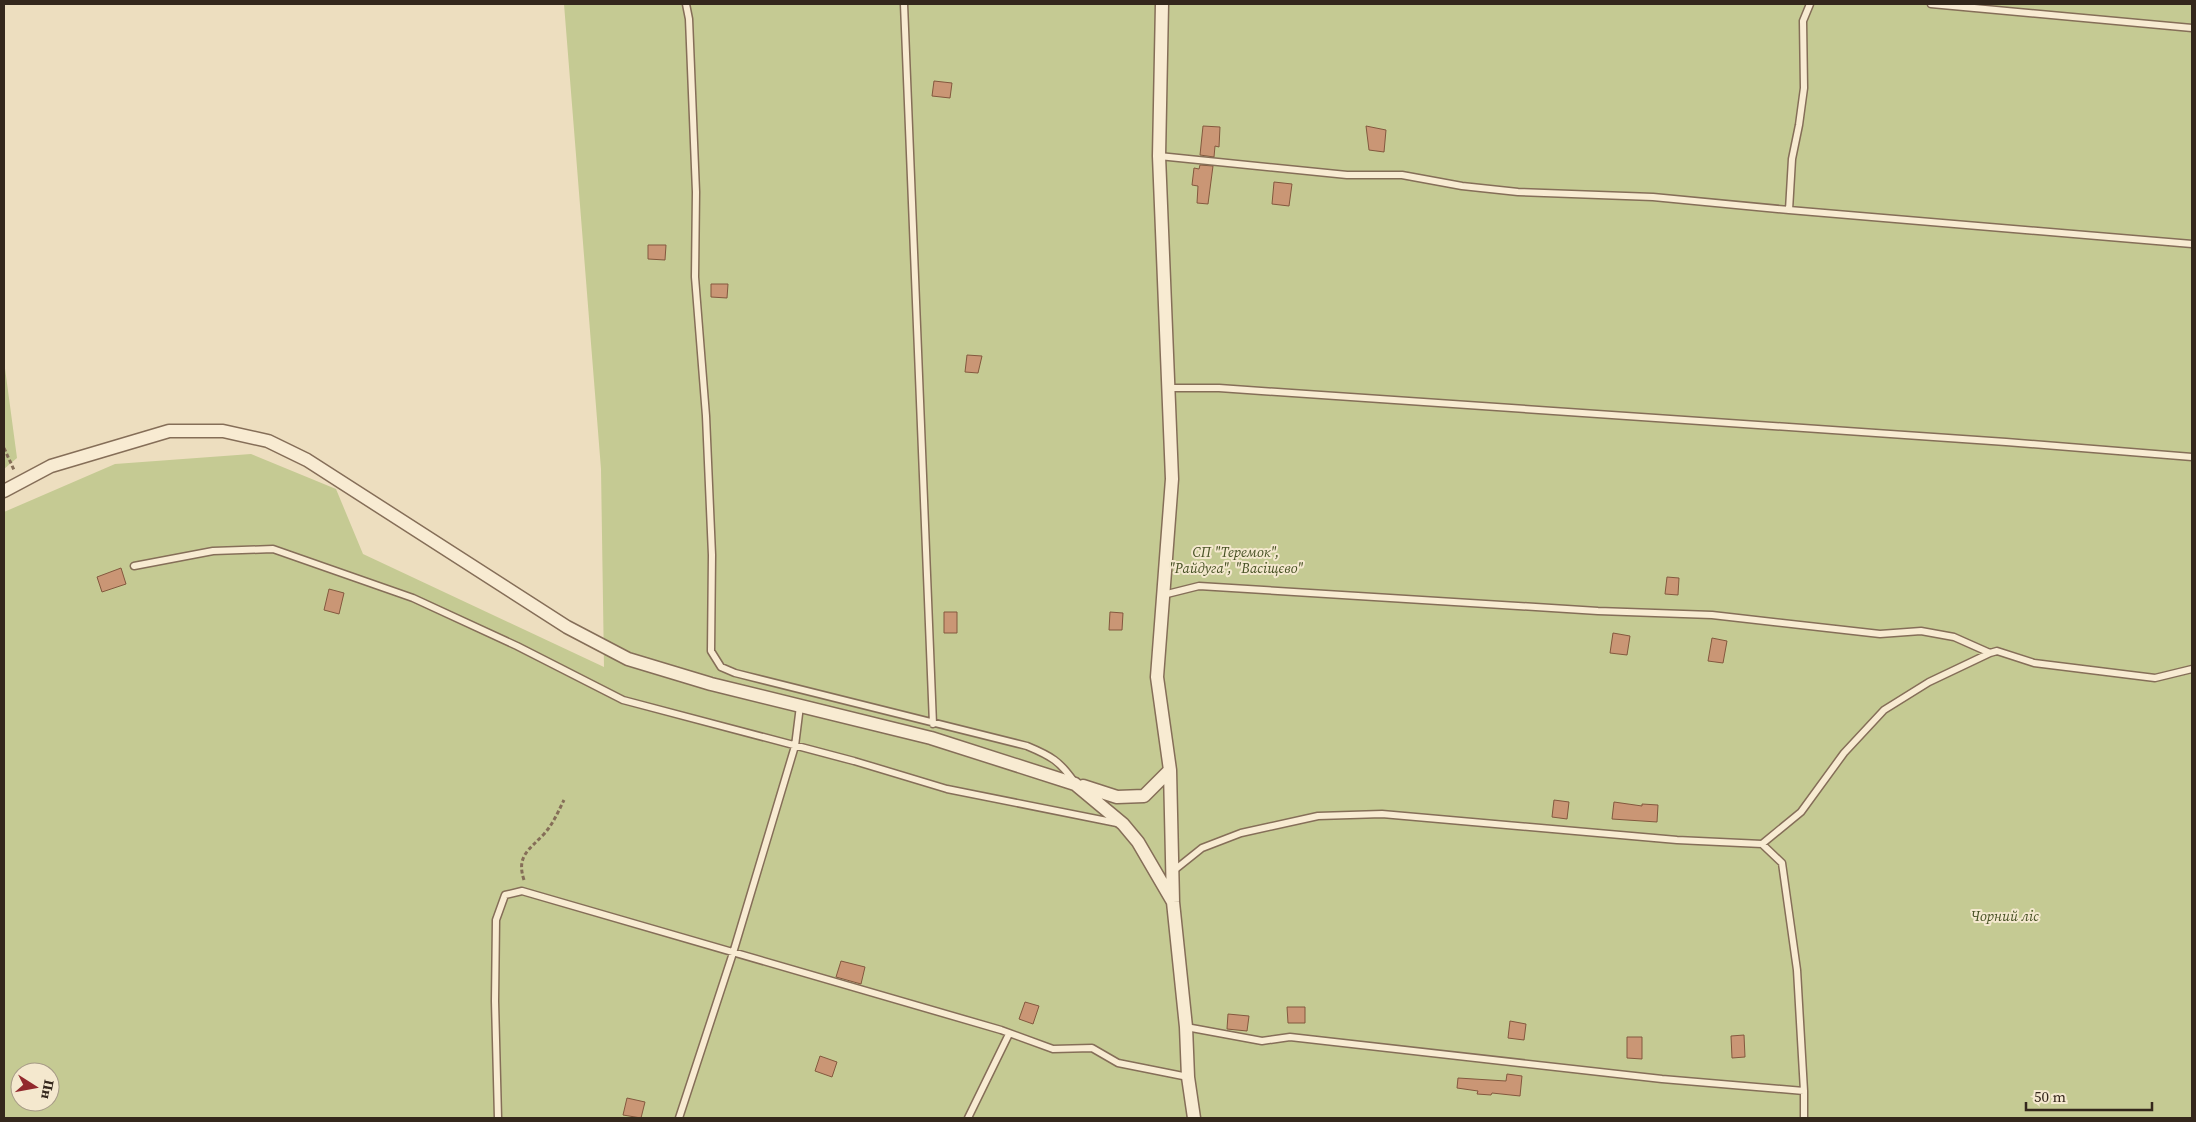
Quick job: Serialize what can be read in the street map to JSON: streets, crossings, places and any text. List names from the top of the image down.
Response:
{
  "parks": ["СП \"Теремок\", \"Райдуга\", \"Васіщєво\"", "Чорний ліс"],
  "scale_bar": "50 m",
  "north": "right"
}
